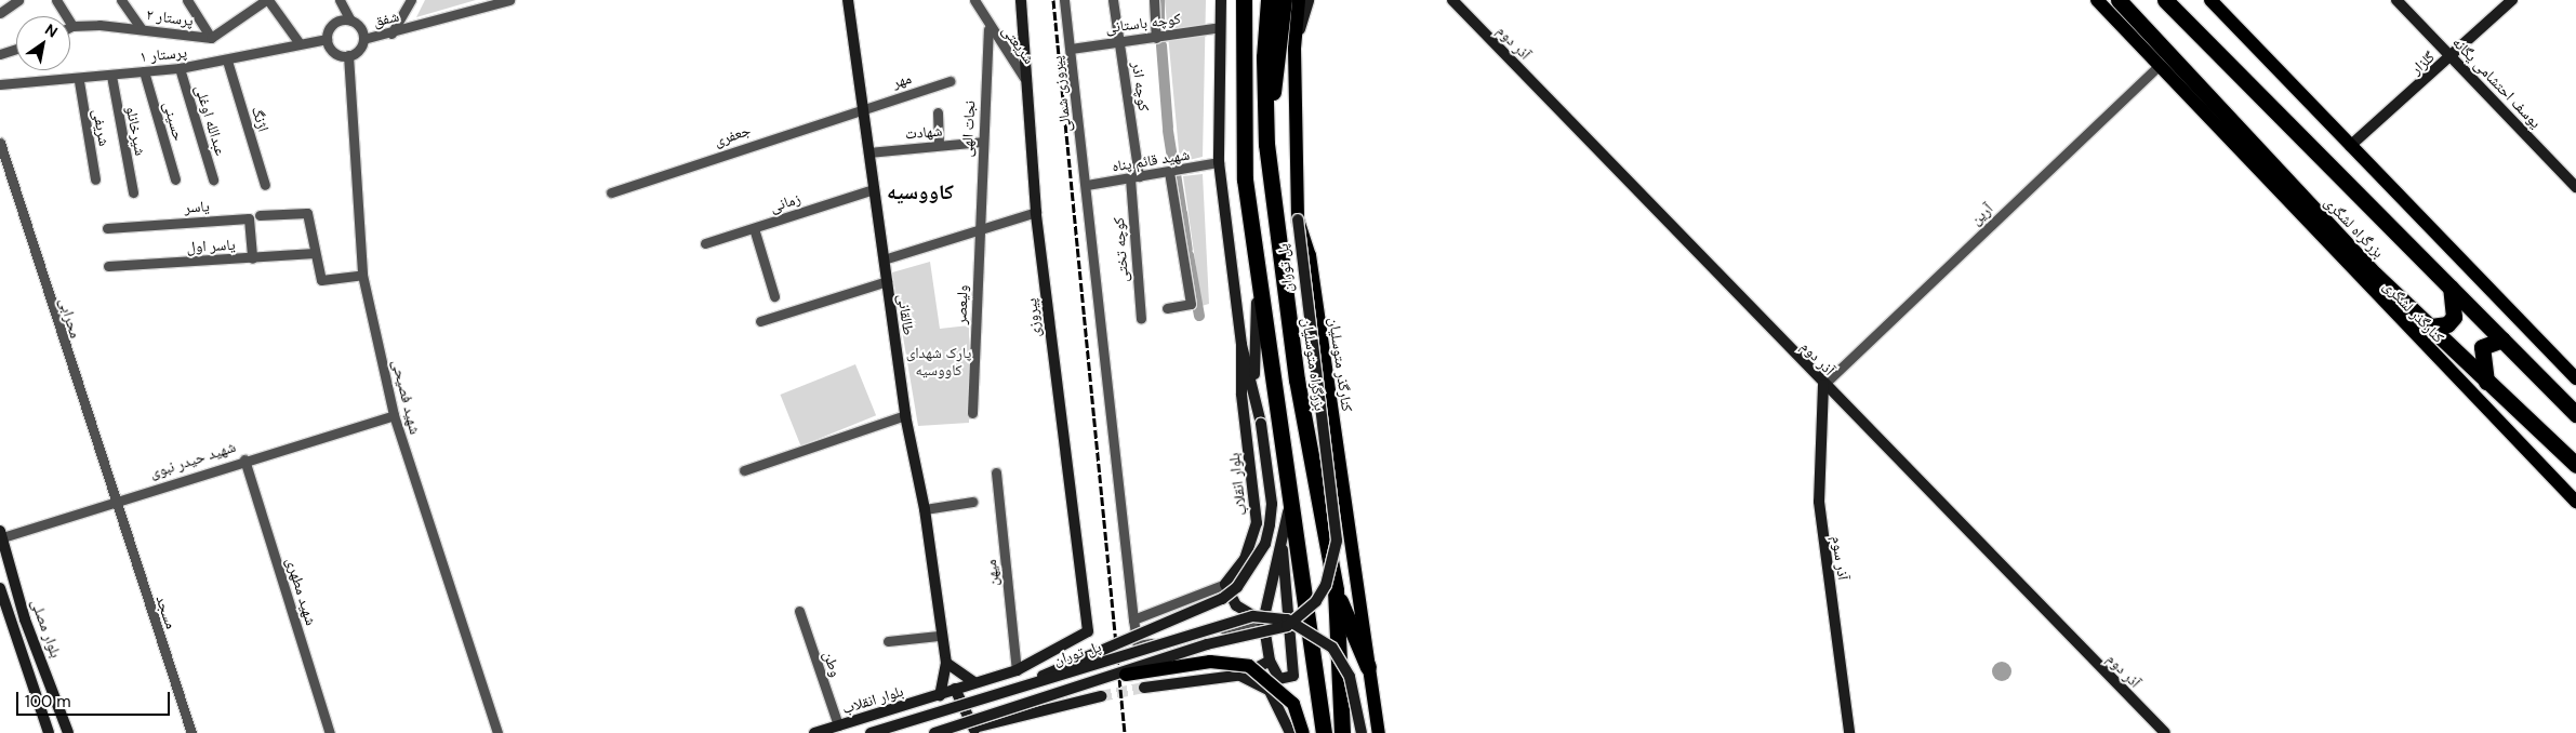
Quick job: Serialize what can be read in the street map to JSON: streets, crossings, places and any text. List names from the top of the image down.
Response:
{
  "streets": {
    "highway": ["بزرگراه لشگری", "بزرگراه متوسلیان"],
    "main road": ["پل توران", "کنارگذر لشگری", "کنارگذر متوسلیان"],
    "street": [
      "پرستار ۲",
      "شفق",
      "کوچه باستانی",
      "آذر دوم",
      "شریعتی",
      "پرستار ۱",
      "گلزار",
      "مهر",
      "یوسف احتشامی یگانه",
      "کوچه اذر",
      "پیروزی شمالی",
      "اژنگ",
      "عبدالله اوغلی",
      "حسینی",
      "شریفی",
      "نجات الهی",
      "شیرخانلو",
      "شهادت",
      "جعفری",
      "شهید قائم پناه",
      "زمانی",
      "یاسر",
      "آرین",
      "یاسر اول",
      "کوچه تختی",
      "ولیعصر",
      "طالقانی",
      "محرابی",
      "پیروزی",
      "شهید فصیحی",
      "شهید حیدر نبوی",
      "بلوار انقلاب",
      "آذر سوم",
      "میهن",
      "شهید مطهری",
      "مسجد",
      "بلوار مصلی",
      "وطن"
    ]
  },
  "crossings": [
    ["شفق", "پرستار ۱"],
    ["شفق", "شهید فصیحی"],
    ["کوچه باستانی", "کوچه اذر"],
    ["کوچه باستانی", "پیروزی شمالی"],
    ["آذر دوم", "آرین"],
    ["آذر دوم", "آذر سوم"],
    ["شریعتی", "نجات الهی"],
    ["شریعتی", "پیروزی"],
    ["پرستار ۱", "اژنگ"],
    ["پرستار ۱", "عبدالله اوغلی"],
    ["پرستار ۱", "حسینی"],
    ["پرستار ۱", "شریفی"],
    ["پرستار ۱", "شیرخانلو"],
    ["پرستار ۱", "شهید فصیحی"],
    ["گلزار", "یوسف احتشامی یگانه"],
    ["مهر", "جعفری"],
    ["مهر", "طالقانی"],
    ["کوچه اذر", "شهید قائم پناه"],
    ["کوچه اذر", "کوچه تختی"],
    ["پیروزی شمالی", "شهید قائم پناه"],
    ["نجات الهی", "شهادت"],
    ["نجات الهی", "ولیعصر"],
    ["شهادت", "طالقانی"],
    ["جعفری", "طالقانی"],
    ["شهید قائم پناه", "کوچه تختی"],
    ["زمانی", "طالقانی"],
    ["یاسر", "یاسر اول"],
    ["آرین", "کنارگذر لشگری"],
    ["آرین", "آذر سوم"],
    ["پل توران", "کنارگذر متوسلیان"],
    ["طالقانی", "بلوار انقلاب"],
    ["محرابی", "شهید حیدر نبوی"],
    ["محرابی", "مسجد"],
    ["پیروزی", "بلوار انقلاب"],
    ["شهید فصیحی", "شهید حیدر نبوی"],
    ["شهید حیدر نبوی", "شهید مطهری"],
    ["شهید حیدر نبوی", "مسجد"],
    ["شهید حیدر نبوی", "بلوار مصلی"],
    ["بلوار انقلاب", "میهن"],
    ["بلوار انقلاب", "وطن"]
  ],
  "districts": ["کاووسیه"],
  "parks": ["پارک شهدای کاووسیه"],
  "scale_bar": "100 m",
  "north": "top right"
}
